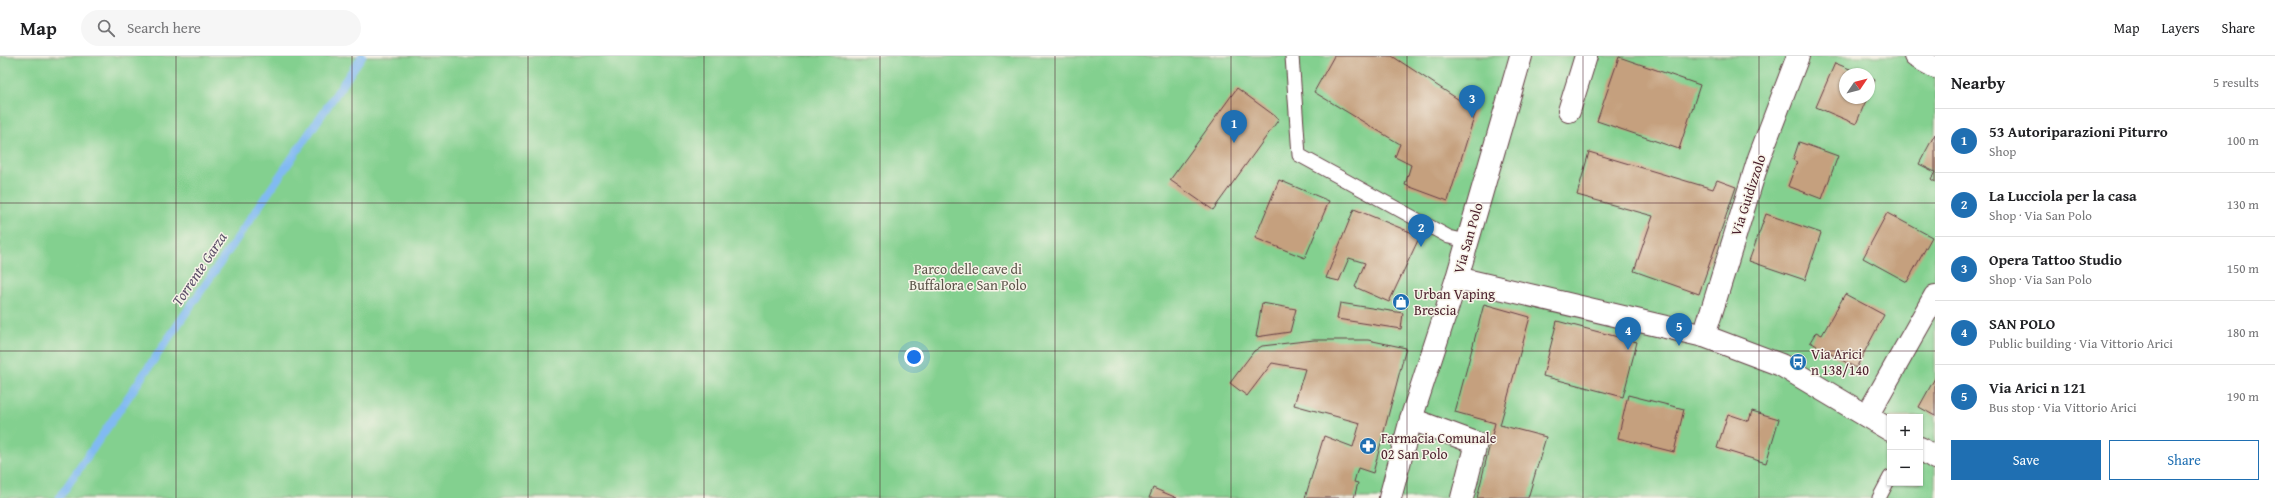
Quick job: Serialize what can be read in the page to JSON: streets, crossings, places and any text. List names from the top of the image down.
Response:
{
  "streets": {
    "street": ["Via Guidizzolo", "Via San Polo"]
  },
  "water": ["Torrente Garza"],
  "parks": ["Parco delle cave di Buffalora e San Polo"],
  "places": {
    "shop": ["Urban Vaping Brescia"],
    "bus stop": ["Via Arici n 138/140"],
    "pharmacy": ["Farmacia Comunale 02 San Polo"]
  },
  "north": "top right",
  "page": {
    "header": "Map",
    "search": "Search here",
    "nav": ["Map", "Layers", "Share"],
    "heading": ["Nearby", "5 results"],
    "pins": [
      "3",
      "1",
      "2",
      "5",
      "4"
    ],
    "list": [
      {
        "mark": "1",
        "name": "53 Autoriparazioni Piturro",
        "note": "Shop",
        "value": "100 m"
      },
      {
        "mark": "2",
        "name": "La Lucciola per la casa",
        "note": "Shop · Via San Polo",
        "value": "130 m"
      },
      {
        "mark": "3",
        "name": "Opera Tattoo Studio",
        "note": "Shop · Via San Polo",
        "value": "150 m"
      },
      {
        "mark": "4",
        "name": "SAN POLO",
        "note": "Public building · Via Vittorio Arici",
        "value": "180 m"
      },
      {
        "mark": "5",
        "name": "Via Arici n 121",
        "note": "Bus stop · Via Vittorio Arici",
        "value": "190 m"
      }
    ],
    "map_buttons": ["+", "−"],
    "buttons": ["Save", "Share"]
  }
}
